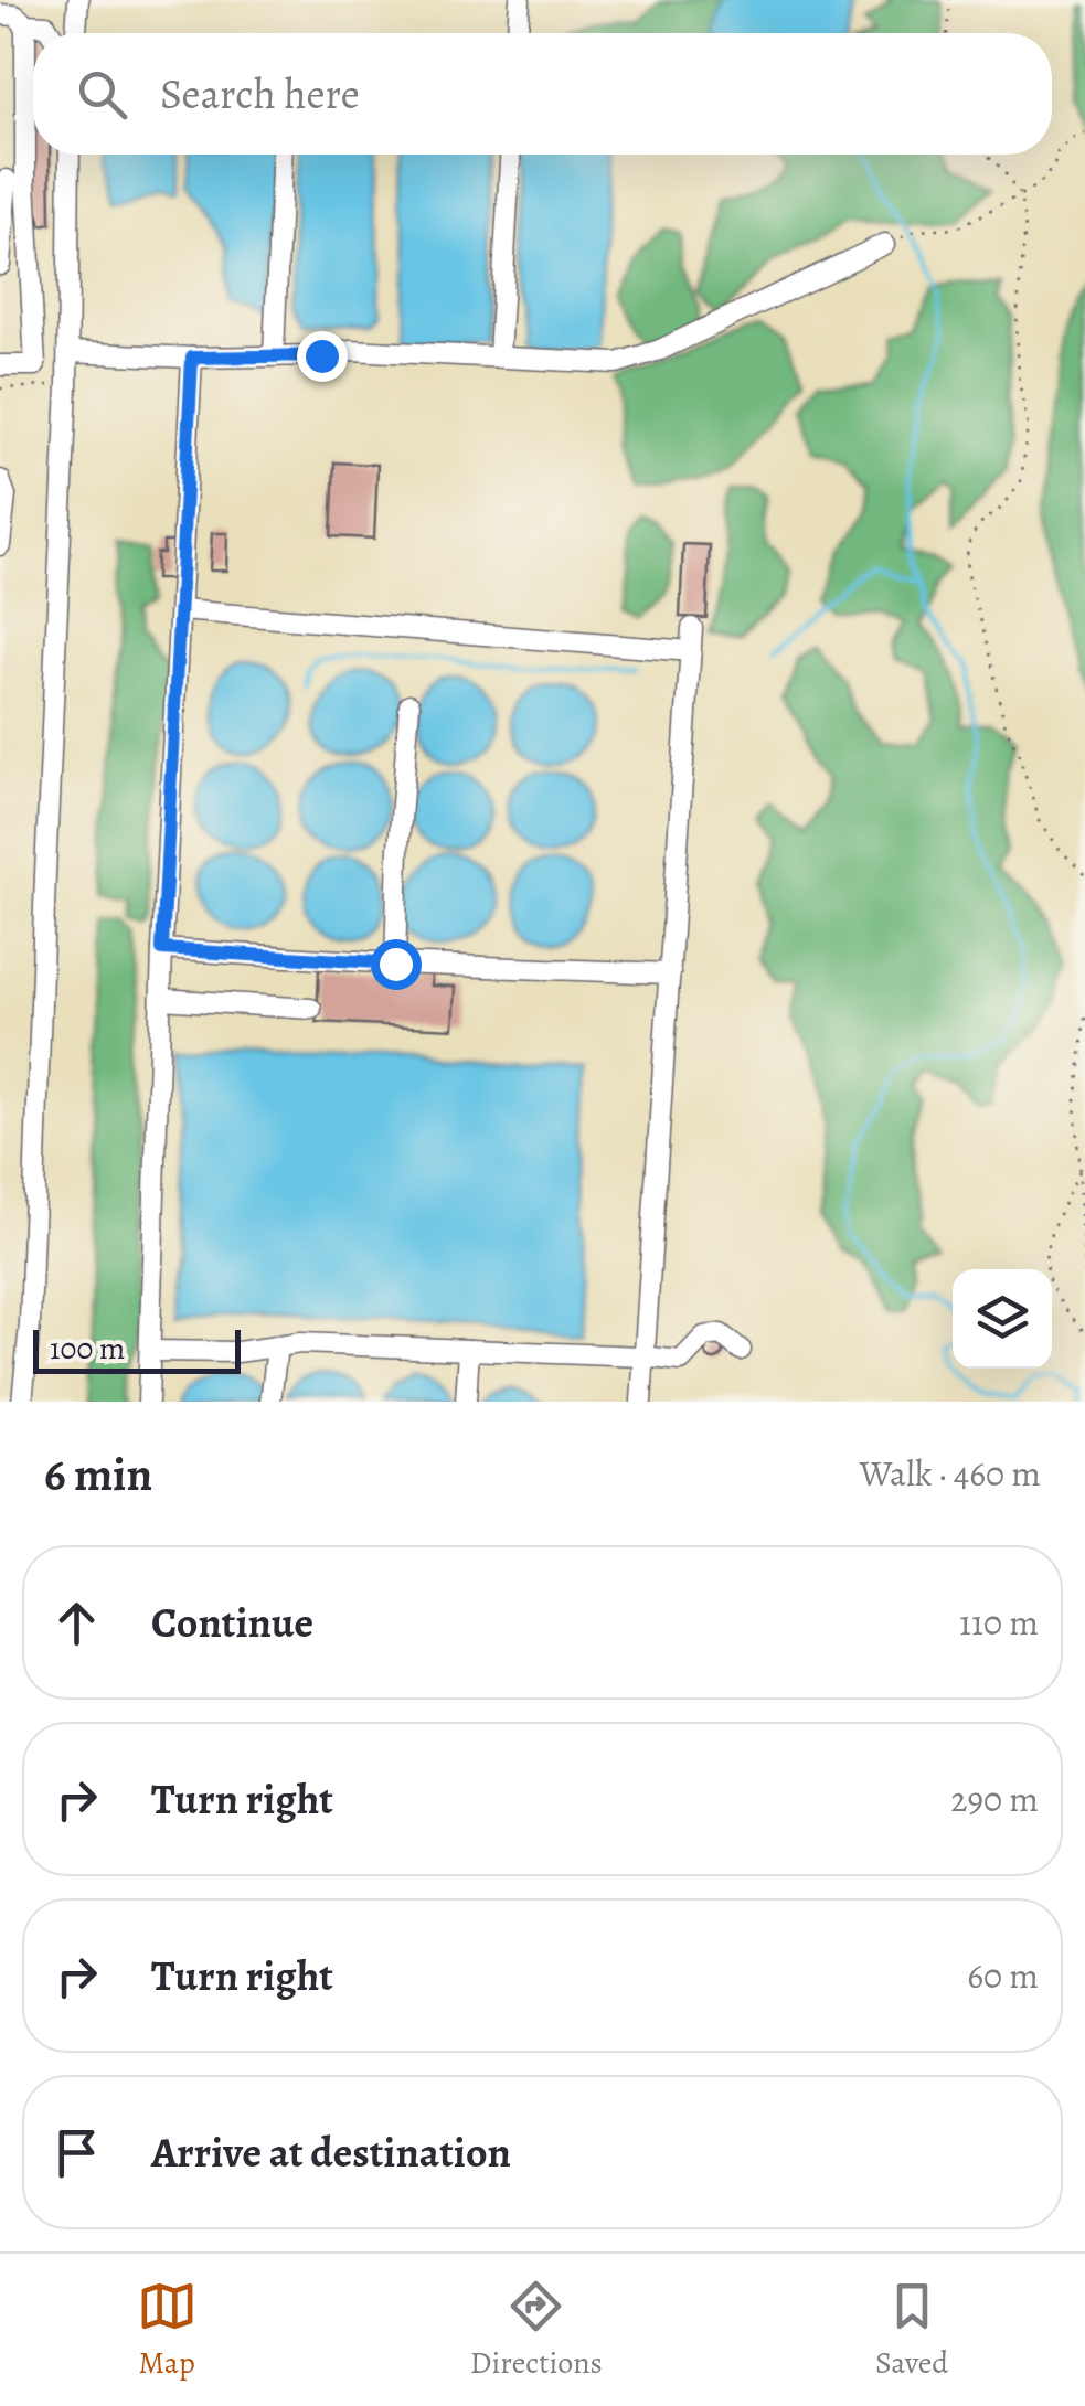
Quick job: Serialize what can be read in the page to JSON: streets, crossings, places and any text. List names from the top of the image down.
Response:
{
  "scale_bar": "100 m",
  "page": {
    "search": "Search here",
    "scale": "100 m",
    "heading": ["6 min", "Walk · 460 m"],
    "list": [
      ["Continue", "110 m"],
      ["Turn right", "290 m"],
      ["Turn right", "60 m"],
      "Arrive at destination"
    ],
    "nav": ["Map", "Directions", "Saved"]
  }
}
